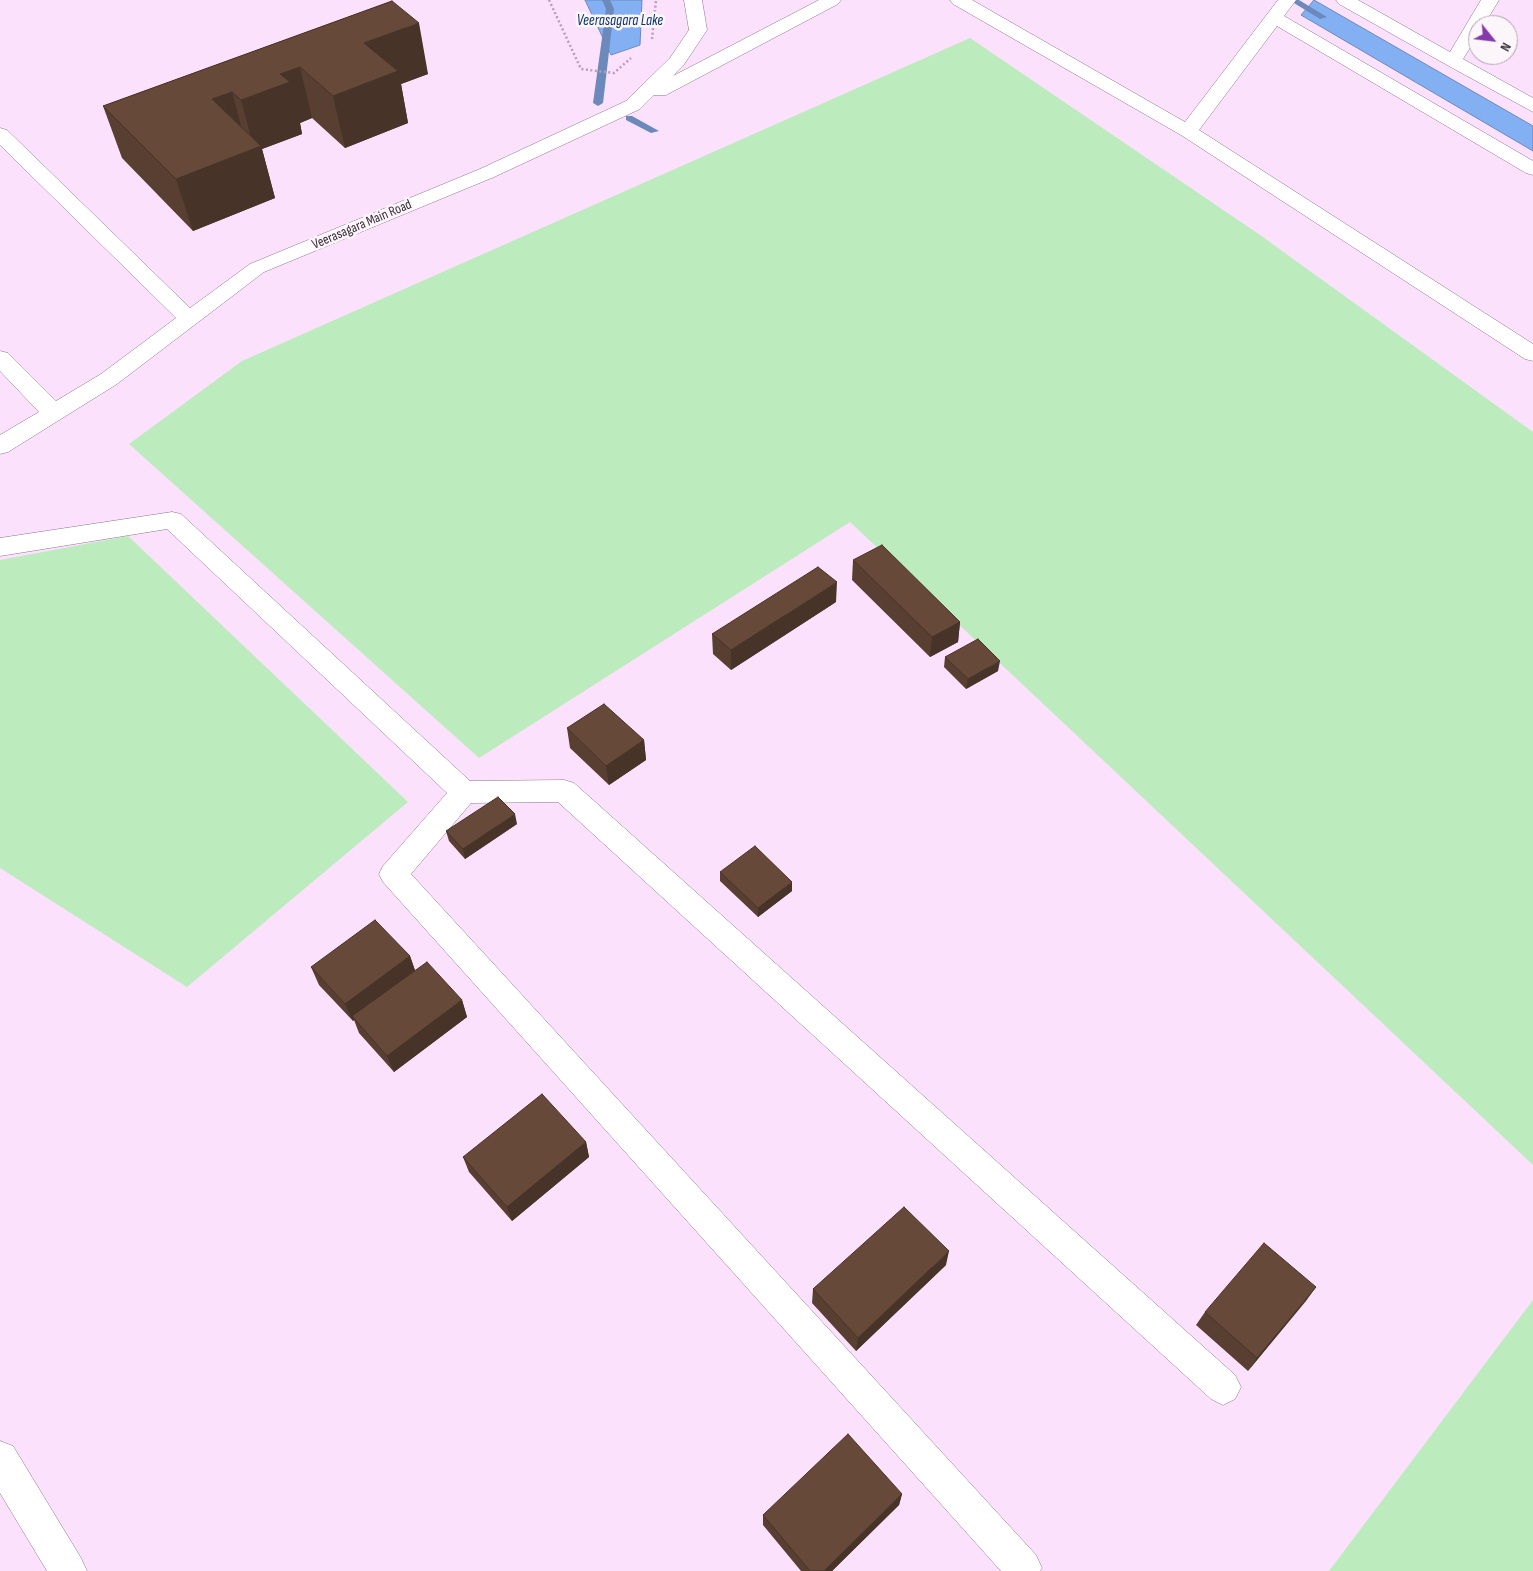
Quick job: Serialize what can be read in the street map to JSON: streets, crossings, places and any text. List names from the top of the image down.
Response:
{
  "streets": {
    "street": ["Veerasagara Main Road"]
  },
  "water": ["Veerasagara Lake"],
  "north": "bottom right"
}
